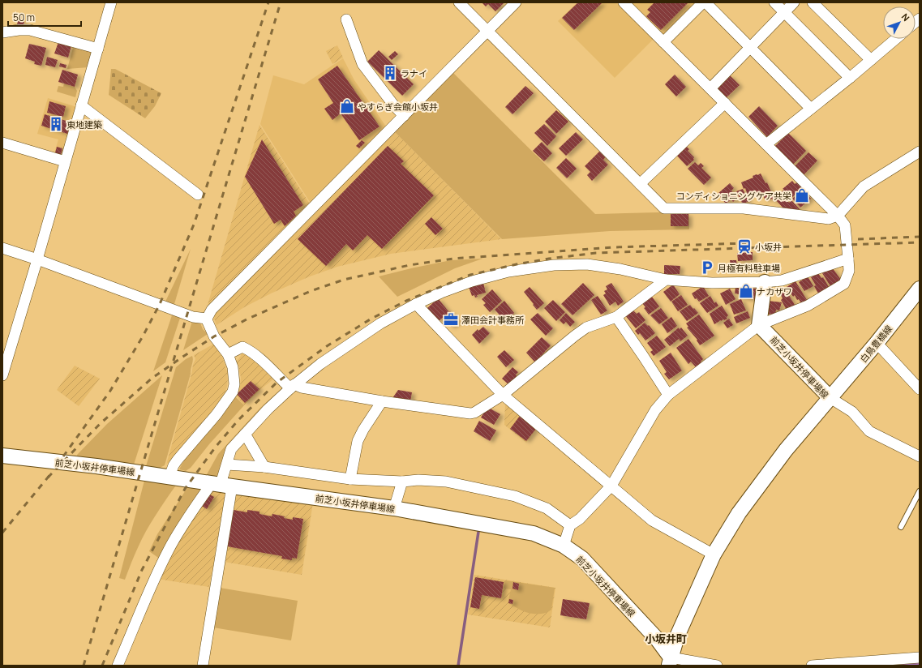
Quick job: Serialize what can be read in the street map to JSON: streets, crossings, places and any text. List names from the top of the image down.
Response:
{
  "streets": {
    "main road": ["白鳥豊橋線", "前芝小坂井停車場線"]
  },
  "crossings": [
    ["白鳥豊橋線", "前芝小坂井停車場線"]
  ],
  "districts": ["小坂井町"],
  "places": {
    "building": ["ラナイ", "東地建築"],
    "shop": ["やすらぎ会館小坂井", "コンディショニングケア共栄", "ナカザワ"],
    "station": ["小坂井"],
    "parking": ["月極有料駐車場"],
    "office": ["澤田会計事務所"]
  },
  "scale_bar": "50 m",
  "north": "top right"
}
